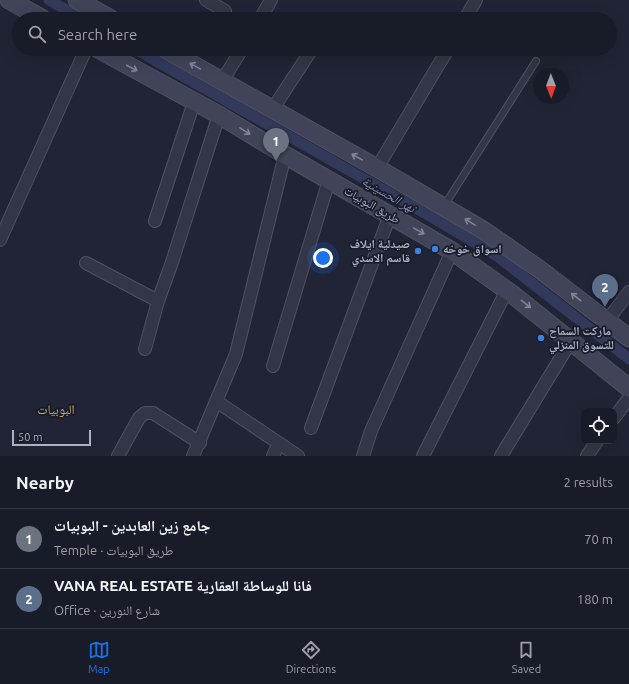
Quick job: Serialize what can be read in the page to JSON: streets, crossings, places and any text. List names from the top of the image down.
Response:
{
  "streets": {
    "main road": ["طريق البوبيات"]
  },
  "districts": ["البوبيات"],
  "water": ["نهر الحسينية"],
  "places": ["اسواق خوخه", "صيدلية ايلاف قاسم الاسدي", "ماركت السماح للتسوق المنزلي"],
  "scale_bar": "50 m",
  "north": "bottom",
  "page": {
    "search": "Search here",
    "pins": ["1", "2"],
    "scale": "50 m",
    "heading": ["Nearby", "2 results"],
    "list": [
      {
        "mark": "1",
        "name": "جامع زين العابدين - البوبيات",
        "note": "Temple · طريق البوبيات",
        "value": "70 m"
      },
      {
        "mark": "2",
        "name": "VANA REAL ESTATE فانا للوساطة العقارية",
        "note": "Office · شارع النورين",
        "value": "180 m"
      }
    ],
    "nav": ["Map", "Directions", "Saved"]
  }
}
